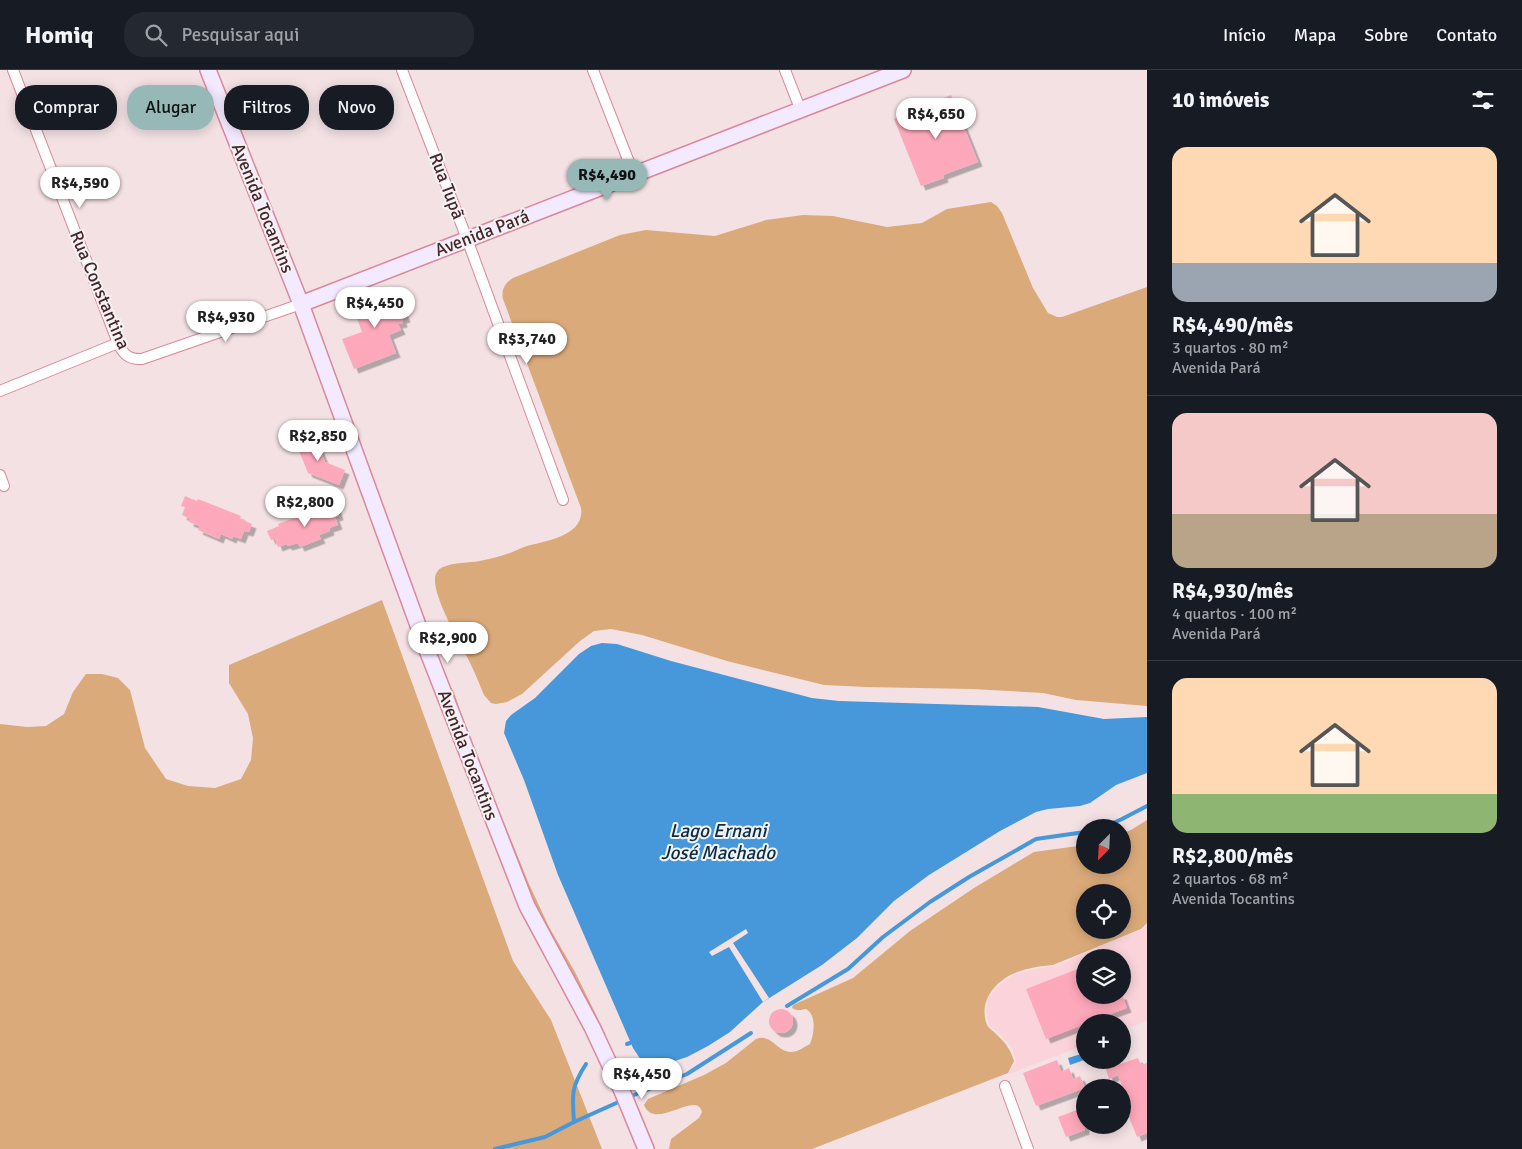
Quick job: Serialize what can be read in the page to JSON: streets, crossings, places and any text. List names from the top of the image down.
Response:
{
  "streets": {
    "street": [
      "Rua Tupã",
      "Avenida Tocantins",
      "Avenida Pará",
      "Rua Constantina"
    ]
  },
  "crossings": [
    ["Rua Tupã", "Avenida Pará"],
    ["Avenida Tocantins", "Avenida Pará"],
    ["Avenida Pará", "Rua Constantina"]
  ],
  "water": ["Lago Ernani José Machado"],
  "north": "bottom left",
  "page": {
    "header": "Homiq",
    "search": "Pesquisar aqui",
    "nav": [
      "Início",
      "Mapa",
      "Sobre",
      "Contato"
    ],
    "heading": "10 imóveis",
    "chip": [
      "Comprar",
      "Alugar",
      "Filtros",
      "Novo"
    ],
    "price": [
      "R$4,650",
      "R$4,490",
      "R$4,590",
      "R$4,450",
      "R$4,930",
      "R$3,740",
      "R$2,850",
      "R$2,800",
      "R$2,900",
      "R$4,450"
    ],
    "list": [
      {
        "name": "R$4,490/mês",
        "note": "3 quartos · 80 m² · Avenida Pará"
      },
      {
        "name": "R$4,930/mês",
        "note": "4 quartos · 100 m² · Avenida Pará"
      },
      {
        "name": "R$2,800/mês",
        "note": "2 quartos · 68 m² · Avenida Tocantins"
      }
    ],
    "map_buttons": ["+", "−"]
  }
}
